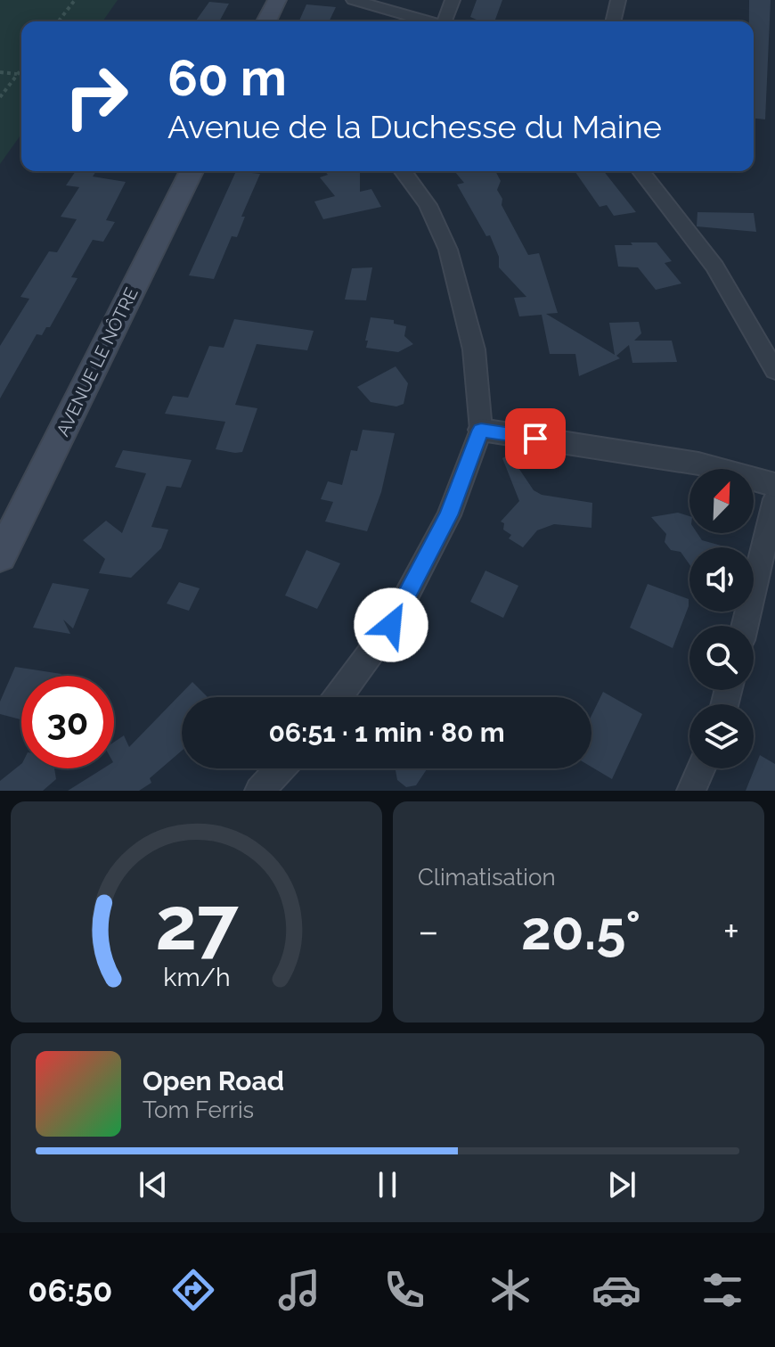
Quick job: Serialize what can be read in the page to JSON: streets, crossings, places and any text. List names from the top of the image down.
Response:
{
  "streets": {
    "main road": ["AVENUE LE NÔTRE"]
  },
  "north": "top right",
  "page": {
    "turn": ["60 m", "Avenue de la Duchesse du Maine"],
    "limit": "30",
    "trip": "06:51 · 1 min · 80 m",
    "tile": "Climatisation",
    "heat": ["−", "20.5°", "+"],
    "song": ["Open Road", "Tom Ferris"],
    "tabs": "06:50",
    "gauge": ["27", "km/h"]
  }
}
